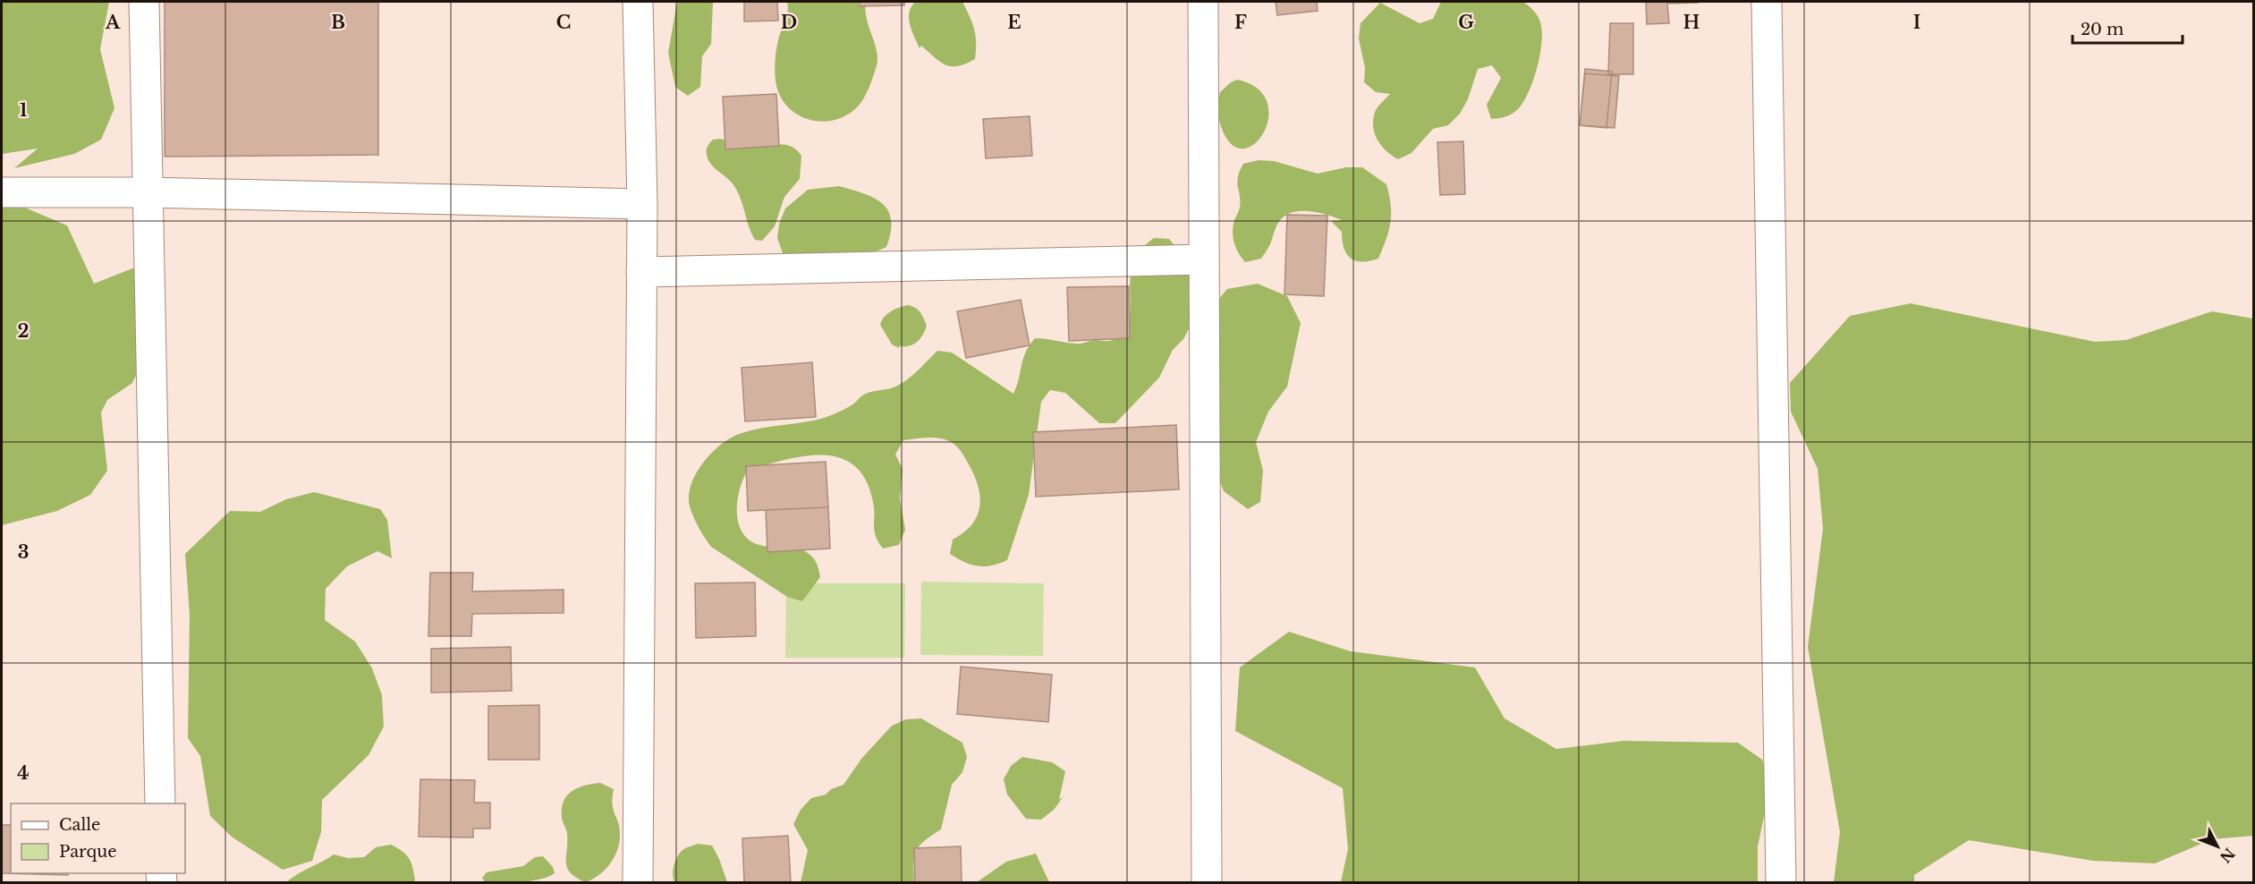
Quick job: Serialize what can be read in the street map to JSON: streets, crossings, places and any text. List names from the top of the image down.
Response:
{
  "legend": ["Calle", "Parque"],
  "scale_bar": "20 m",
  "north": "bottom right",
  "grid": {
    "columns": [
      "A",
      "B",
      "C",
      "D",
      "E",
      "F",
      "G",
      "H",
      "I"
    ],
    "rows": [
      "1",
      "2",
      "3",
      "4"
    ]
  }
}
